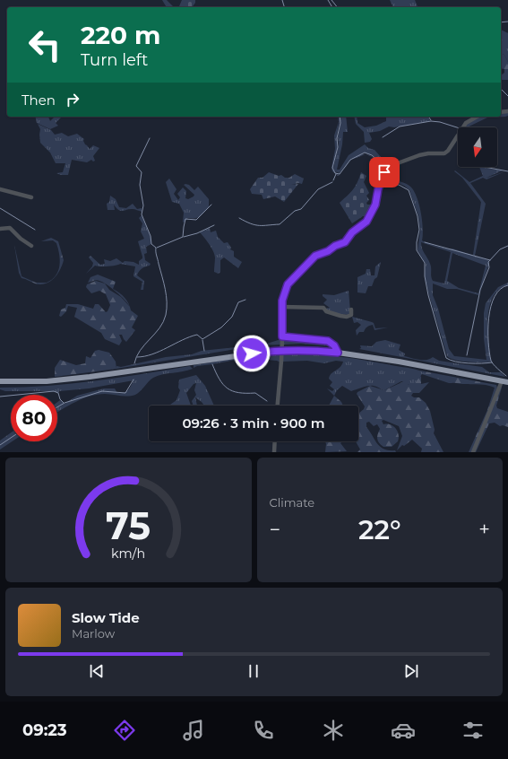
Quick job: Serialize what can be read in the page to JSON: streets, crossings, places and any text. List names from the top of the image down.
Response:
{
  "north": "bottom",
  "page": {
    "turn": ["220 m", "Turn left"],
    "then": "Then",
    "limit": "80",
    "trip": "09:26 · 3 min · 900 m",
    "tile": "Climate",
    "heat": ["−", "22°", "+"],
    "song": ["Slow Tide", "Marlow"],
    "tabs": "09:23",
    "gauge": ["75", "km/h"]
  }
}
